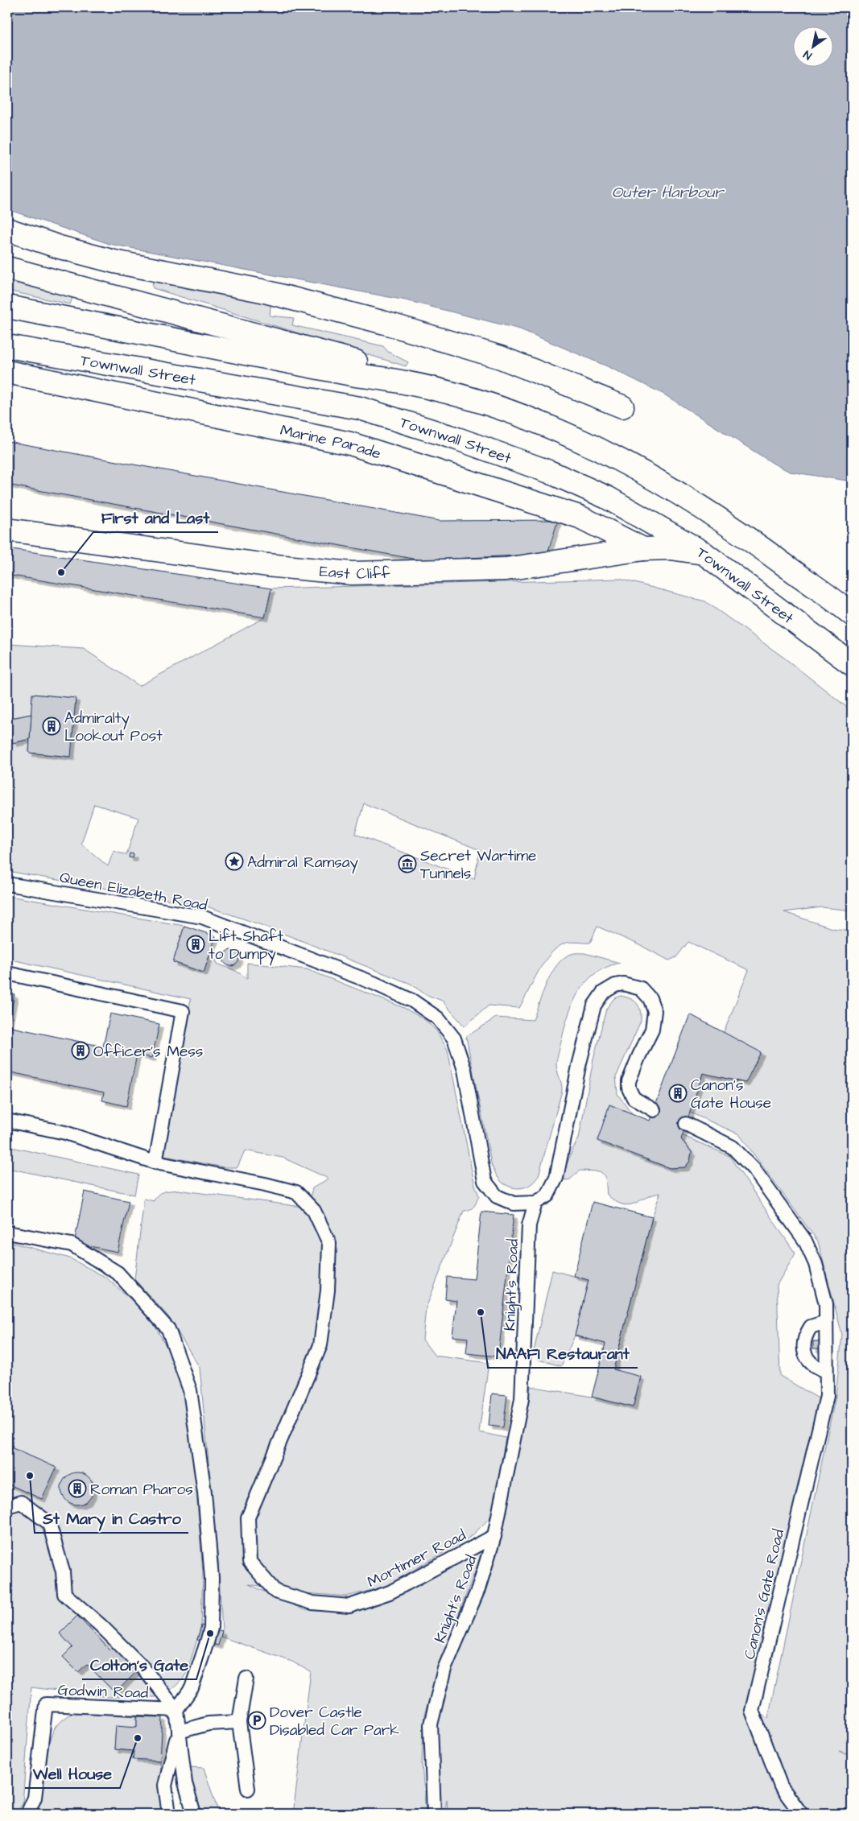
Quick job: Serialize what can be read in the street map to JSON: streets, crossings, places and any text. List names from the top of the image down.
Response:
{
  "streets": {
    "main road": ["Townwall Street", "Marine Parade", "East Cliff"],
    "lane": [
      "Queen Elizabeth Road",
      "Knight's Road",
      "Mortimer Road",
      "Canon's Gate Road",
      "Godwin Road"
    ]
  },
  "crossings": [
    ["Townwall Street", "East Cliff"],
    ["Marine Parade", "East Cliff"],
    ["Queen Elizabeth Road", "Knight's Road"],
    ["Knight's Road", "Mortimer Road"]
  ],
  "water": ["Outer Harbour"],
  "places": {
    "other": [
      "First and Last",
      "NAAFI Restaurant",
      "St Mary in Castro",
      "Colton's Gate",
      "Well House"
    ],
    "building": [
      "Admiralty Lookout Post",
      "Lift Shaft to Dumpy",
      "Officer's Mess",
      "Canon's Gate House",
      "Roman Pharos"
    ],
    "place": ["Admiral Ramsay"],
    "museum": ["Secret Wartime Tunnels"],
    "parking": ["Dover Castle Disabled Car Park"]
  },
  "north": "bottom left"
}
